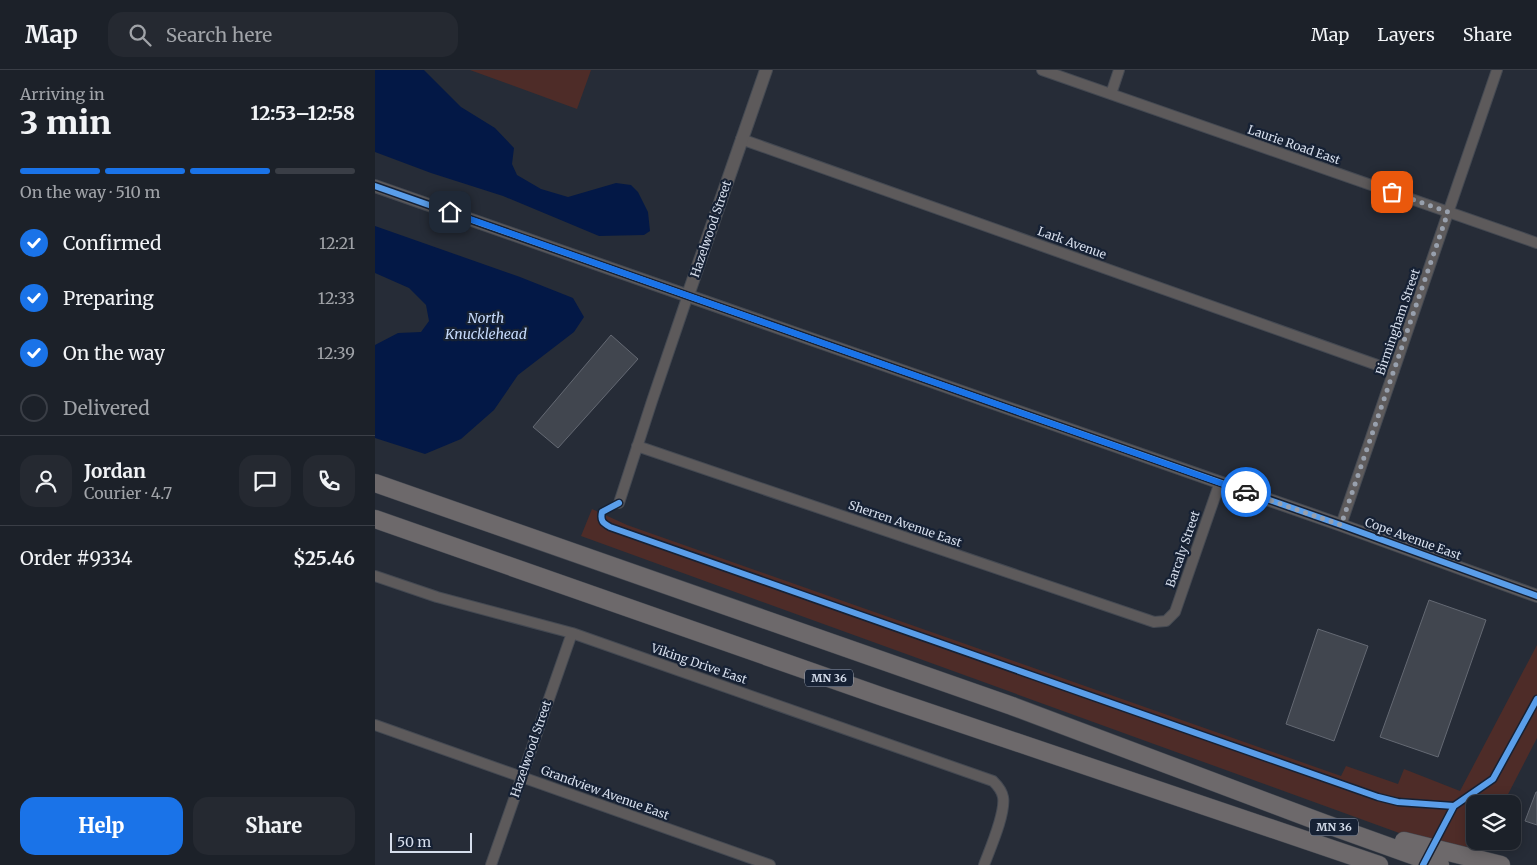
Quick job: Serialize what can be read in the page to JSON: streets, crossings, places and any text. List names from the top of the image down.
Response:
{
  "streets": {
    "highway": ["MN 36"],
    "street": [
      "Laurie Road East",
      "Hazelwood Street",
      "Lark Avenue",
      "Birmingham Street",
      "Sherren Avenue East",
      "Cope Avenue East",
      "Barcaly Street",
      "Viking Drive East",
      "Grandview Avenue East"
    ]
  },
  "crossings": [
    ["Laurie Road East", "Birmingham Street"],
    ["Hazelwood Street", "Lark Avenue"],
    ["Hazelwood Street", "Sherren Avenue East"],
    ["Hazelwood Street", "Cope Avenue East"],
    ["Hazelwood Street", "Viking Drive East"],
    ["Hazelwood Street", "Grandview Avenue East"],
    ["Lark Avenue", "Birmingham Street"],
    ["Birmingham Street", "Cope Avenue East"],
    ["Sherren Avenue East", "Barcaly Street"],
    ["Cope Avenue East", "Barcaly Street"]
  ],
  "water": ["North Knucklehead"],
  "scale_bar": "50 m",
  "page": {
    "header": "Map",
    "search": "Search here",
    "nav": ["Map", "Layers", "Share"],
    "heading": ["3 min", "Arriving in", "12:53–12:58"],
    "panel": [
      "Jordan",
      "Courier · 4.7",
      "Order #9334",
      "$25.46"
    ],
    "bar": "On the way · 510 m",
    "list": [
      ["Confirmed", "12:21"],
      ["Preparing", "12:33"],
      ["On the way", "12:39"],
      "Delivered"
    ],
    "buttons": ["Help", "Share"],
    "scale": "50 m"
  }
}
